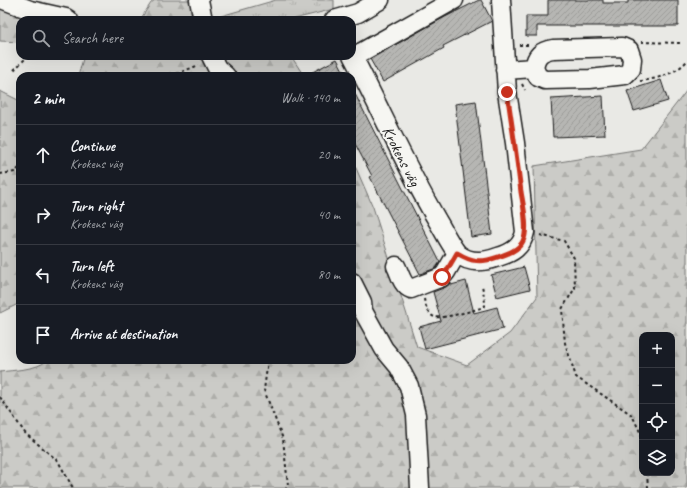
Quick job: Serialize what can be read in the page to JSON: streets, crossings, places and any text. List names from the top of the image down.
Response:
{
  "streets": {
    "street": ["Krokens väg"]
  },
  "page": {
    "search": "Search here",
    "heading": ["2 min", "Walk · 140 m"],
    "list": [
      ["Continue", "Krokens väg", "20 m"],
      ["Turn right", "Krokens väg", "40 m"],
      ["Turn left", "Krokens väg", "80 m"],
      "Arrive at destination"
    ],
    "map_buttons": ["+", "−"]
  }
}
